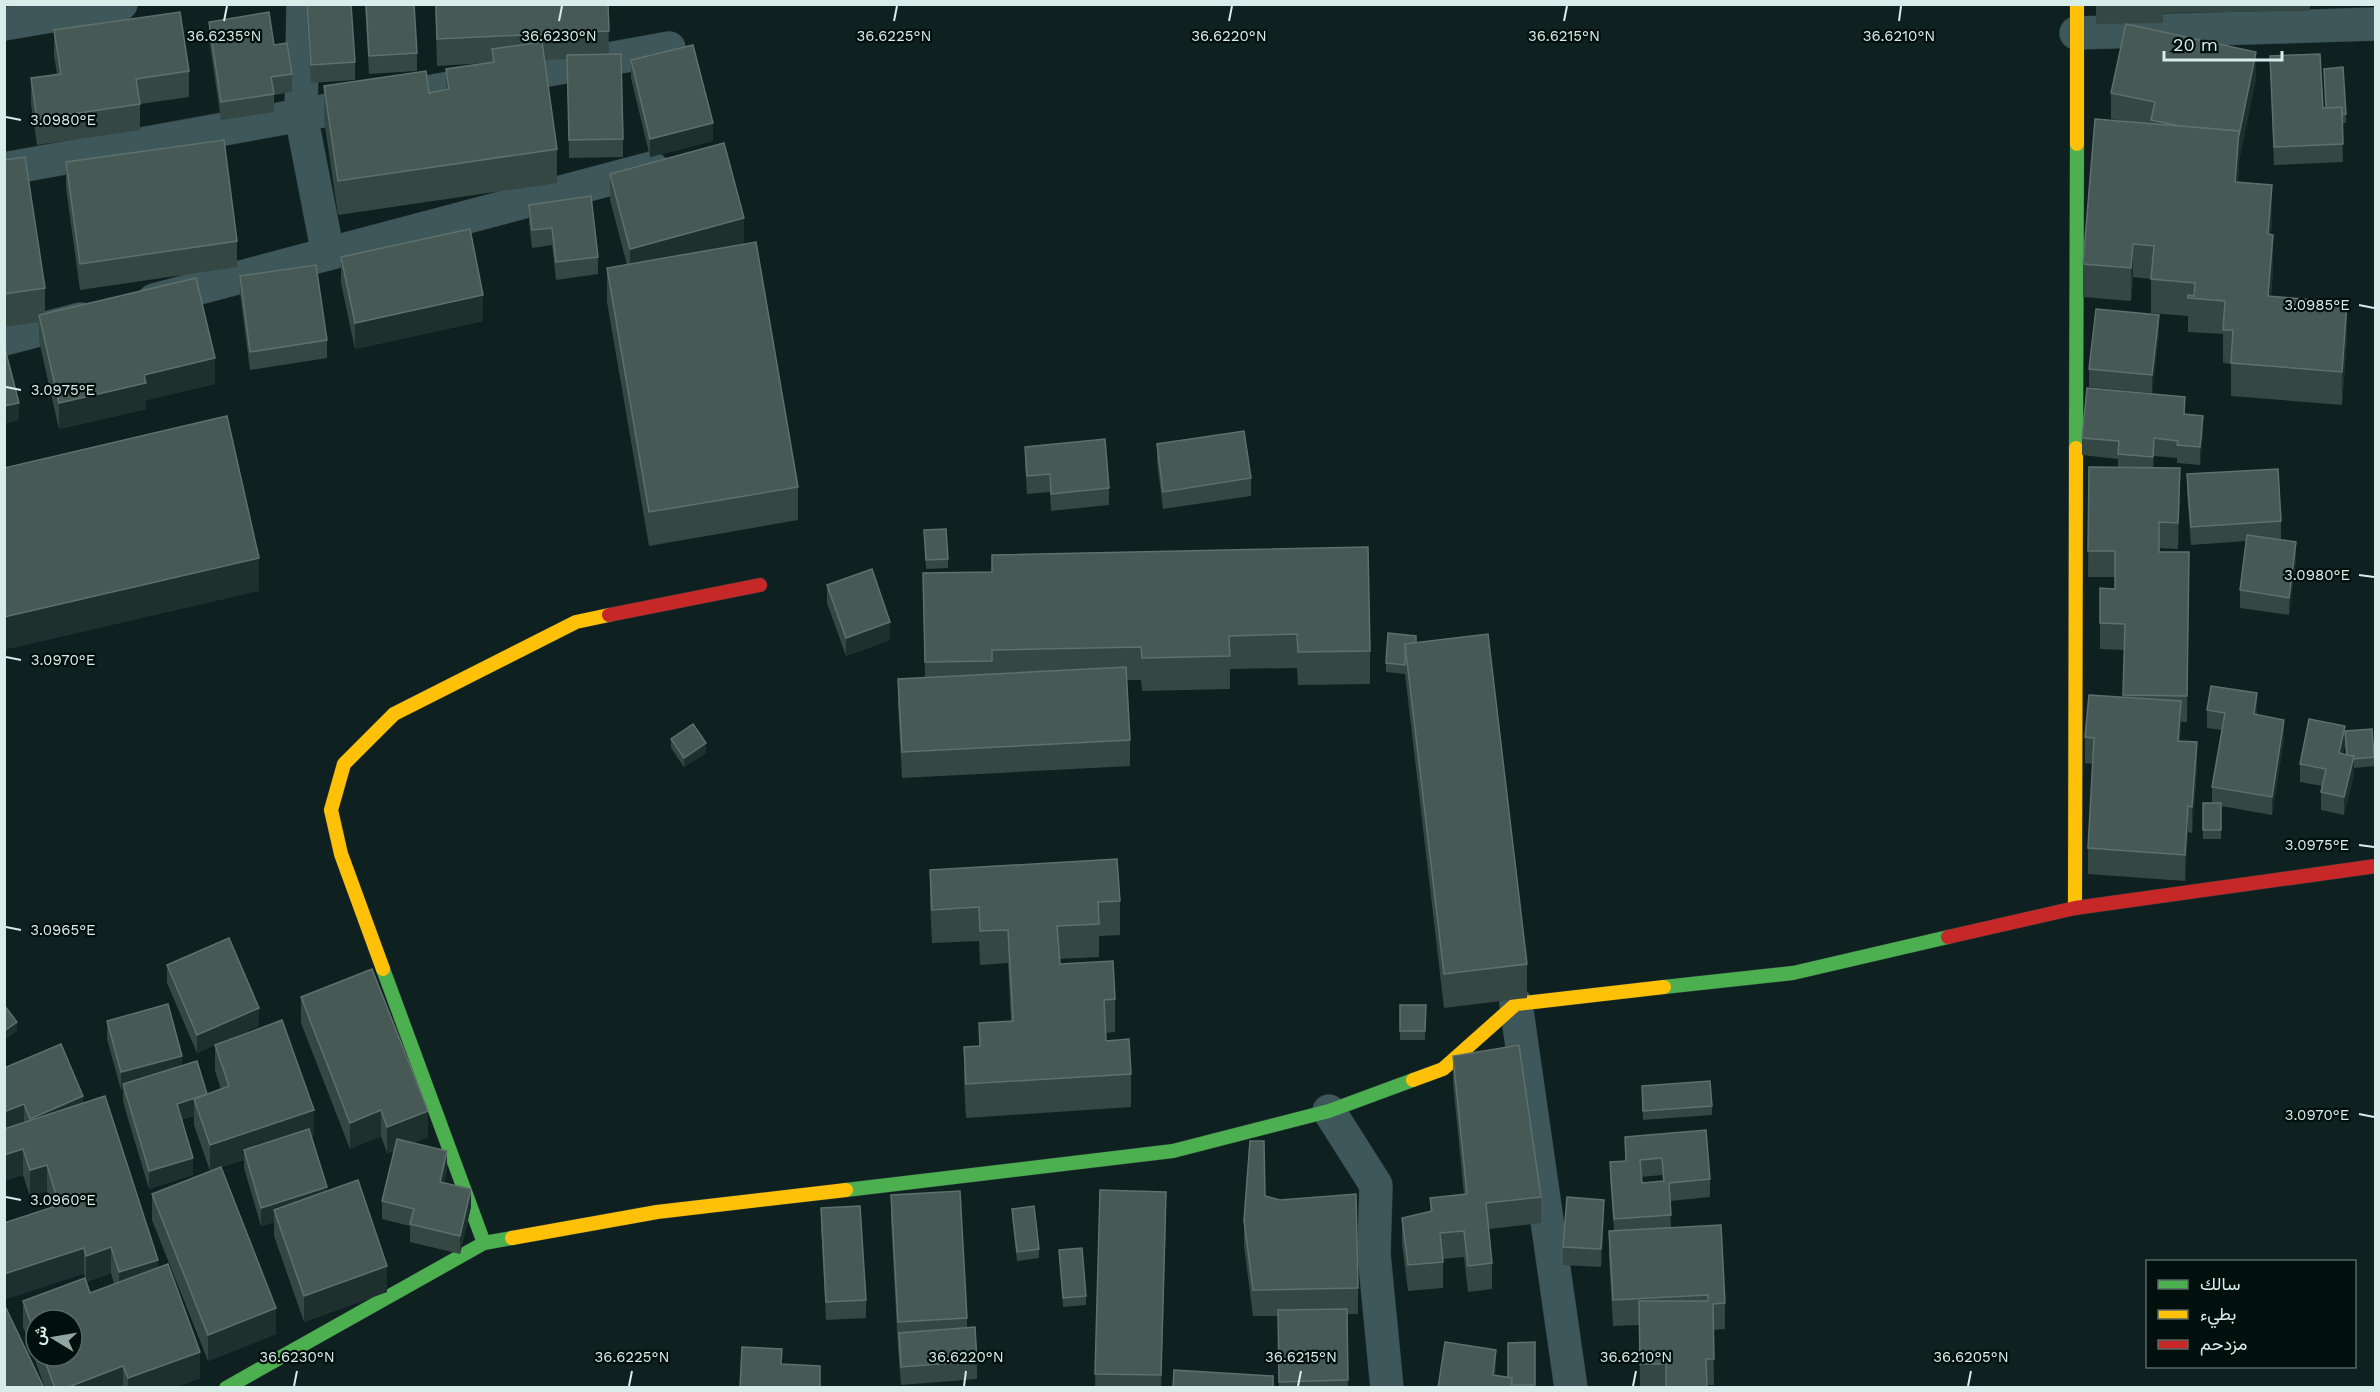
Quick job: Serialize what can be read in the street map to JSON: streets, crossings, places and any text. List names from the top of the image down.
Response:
{
  "legend": ["سالك", "بطيء", "مزدحم"],
  "scale_bar": "20 m",
  "north": "left",
  "coordinates": [
    "36.6235°N",
    "36.6230°N",
    "36.6225°N",
    "36.6220°N",
    "36.6215°N",
    "36.6210°N",
    "3.0980°E",
    "3.0985°E",
    "3.0975°E",
    "3.0970°E",
    "3.0965°E",
    "3.0960°E",
    "36.6205°N"
  ]
}
